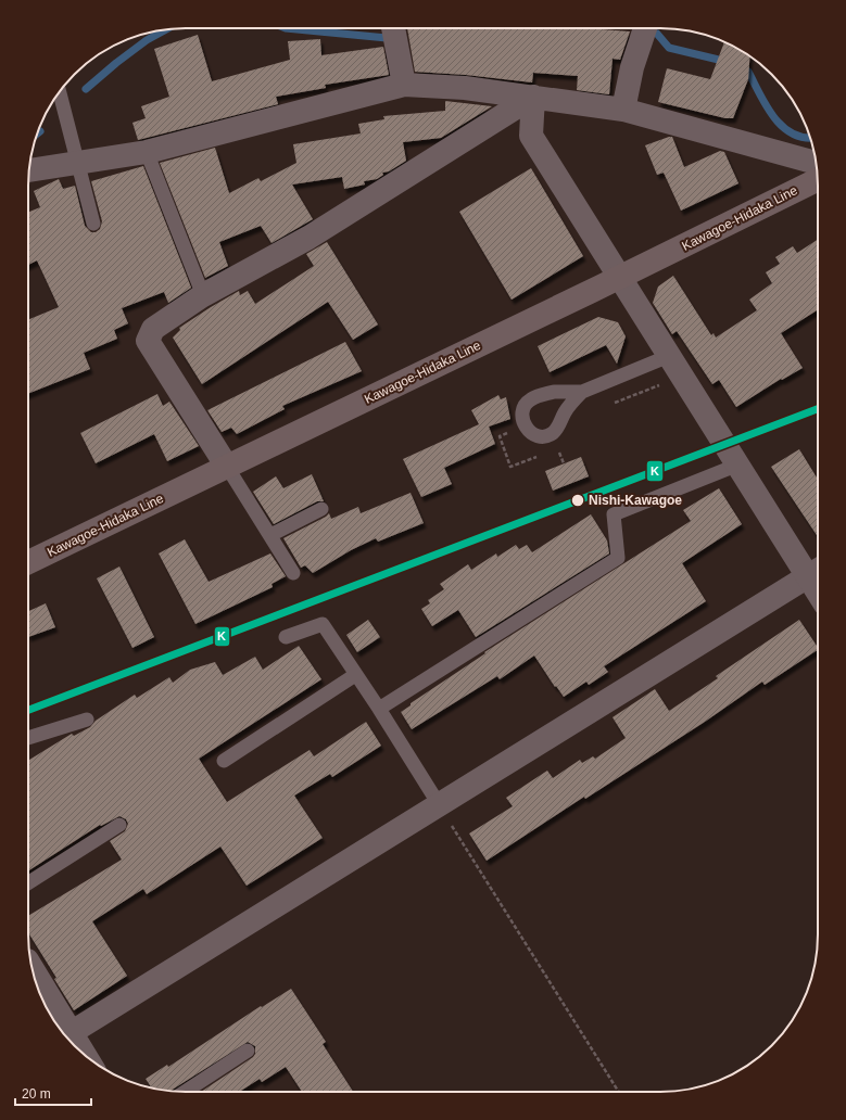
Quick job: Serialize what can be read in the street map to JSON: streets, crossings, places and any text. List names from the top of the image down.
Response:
{
  "streets": {
    "main road": ["Kawagoe-Hidaka Line"]
  },
  "places": ["Nishi-Kawagoe"],
  "lines": ["transit line K"],
  "scale_bar": "20 m"
}
